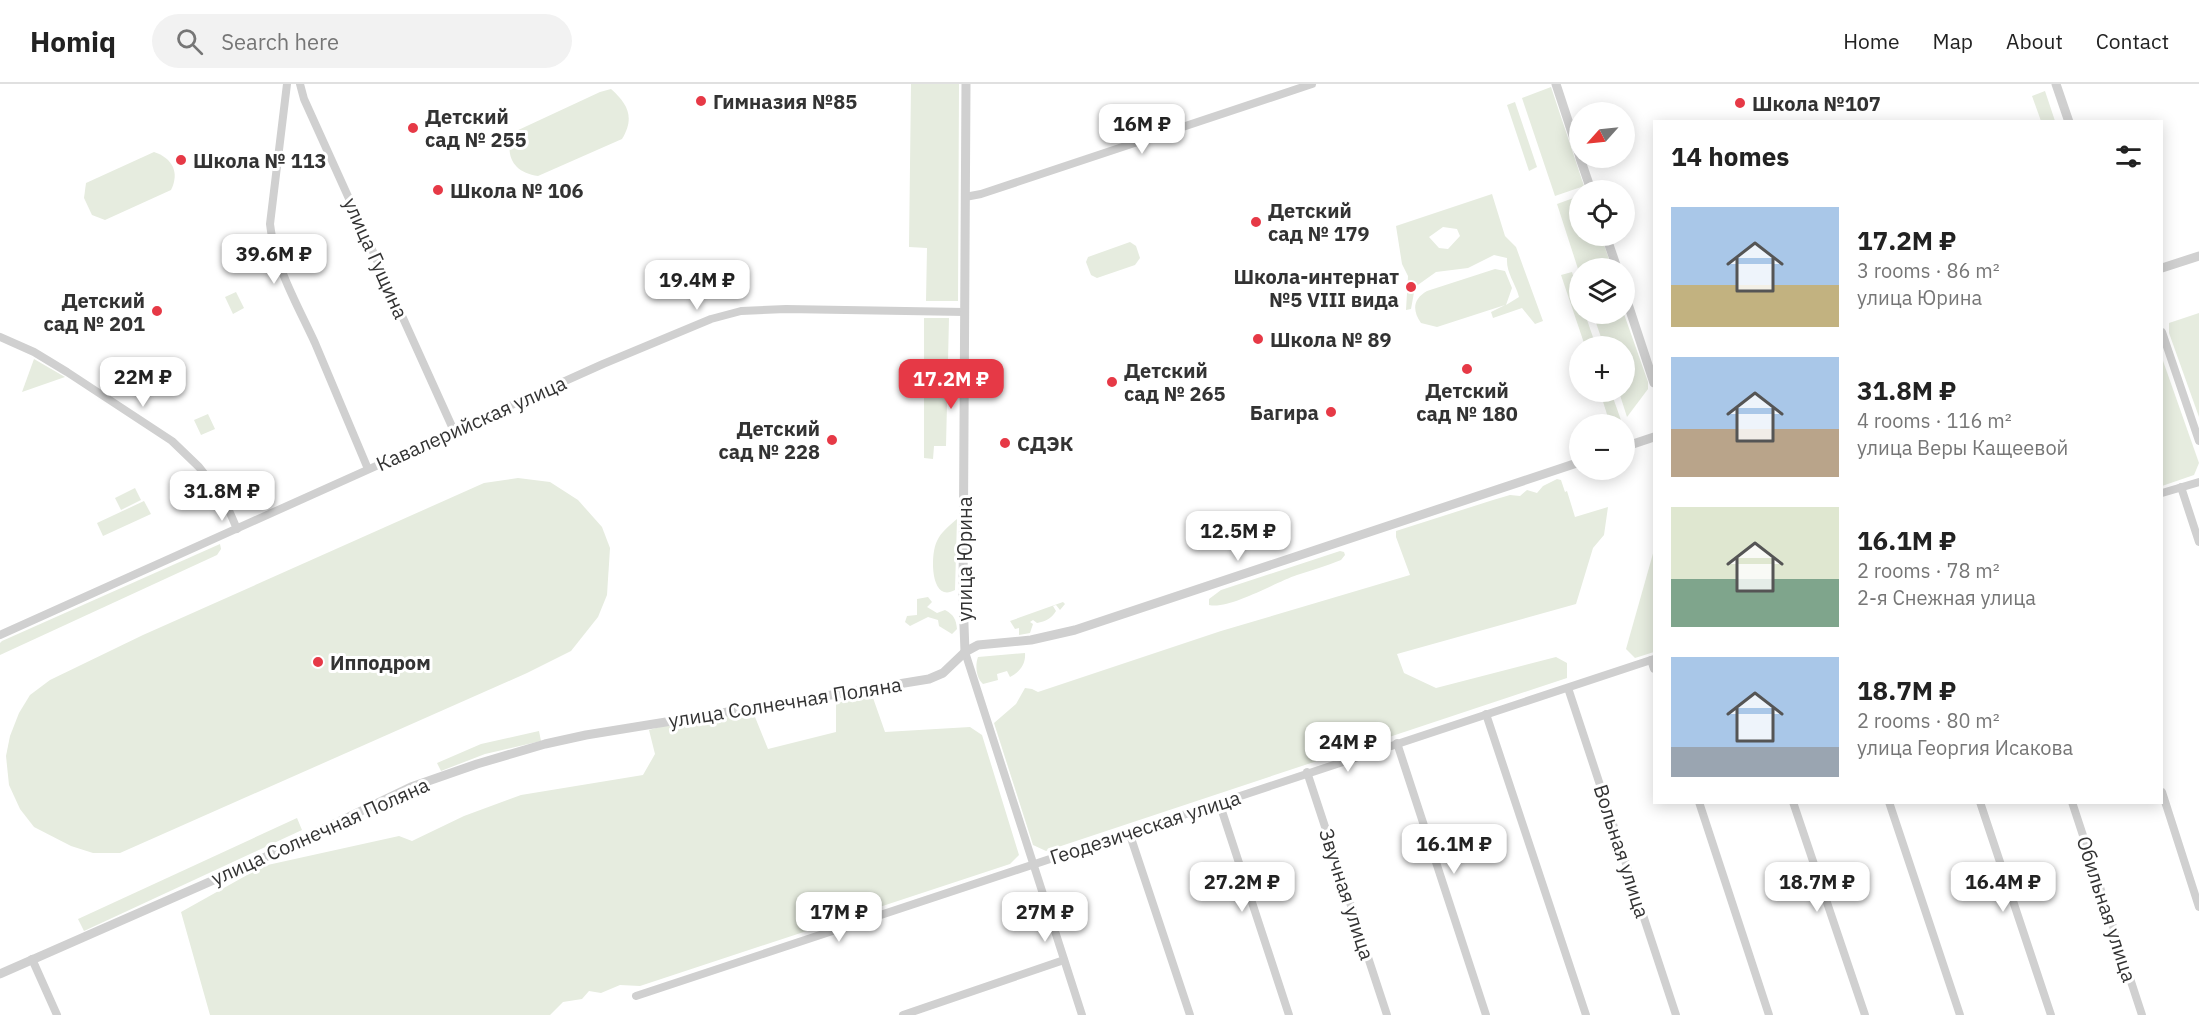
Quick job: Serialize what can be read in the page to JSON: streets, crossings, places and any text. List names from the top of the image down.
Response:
{
  "streets": {
    "street": [
      "улица Гущина",
      "Кавалерийская улица",
      "улица Юрина",
      "улица Солнечная Поляна",
      "Геодезическая улица",
      "Вольная улица",
      "Звучная улица",
      "Обильная улица"
    ]
  },
  "crossings": [
    ["улица Гущина", "Кавалерийская улица"],
    ["Кавалерийская улица", "улица Юрина"],
    ["улица Юрина", "улица Солнечная Поляна"],
    ["улица Юрина", "Геодезическая улица"],
    ["Геодезическая улица", "Вольная улица"],
    ["Геодезическая улица", "Звучная улица"]
  ],
  "places": [
    "Гимназия №85",
    "Школа №107",
    "Детский сад № 255",
    "Школа № 113",
    "Школа № 106",
    "Детский сад № 179",
    "Школа-интернат №5 VIII вида",
    "Детский сад № 201",
    "Школа № 89",
    "Детский сад № 180",
    "Детский сад № 265",
    "Багира",
    "Детский сад № 228",
    "СДЭК",
    "Ипподром"
  ],
  "north": "bottom left",
  "page": {
    "header": "Homiq",
    "search": "Search here",
    "nav": [
      "Home",
      "Map",
      "About",
      "Contact"
    ],
    "map_buttons": ["+", "−"],
    "price": [
      "16M ₽",
      "39.6M ₽",
      "19.4M ₽",
      "22M ₽",
      "17.2M ₽",
      "31.8M ₽",
      "12.5M ₽",
      "24M ₽",
      "16.1M ₽",
      "27.2M ₽",
      "18.7M ₽",
      "16.4M ₽",
      "17M ₽",
      "27M ₽"
    ],
    "heading": "14 homes",
    "list": [
      {
        "name": "17.2M ₽",
        "note": "3 rooms · 86 m² · улица Юрина"
      },
      {
        "name": "31.8M ₽",
        "note": "4 rooms · 116 m² · улица Веры Кащеевой"
      },
      {
        "name": "16.1M ₽",
        "note": "2 rooms · 78 m² · 2-я Снежная улица"
      },
      {
        "name": "18.7M ₽",
        "note": "2 rooms · 80 m² · улица Георгия Исакова"
      }
    ]
  }
}
